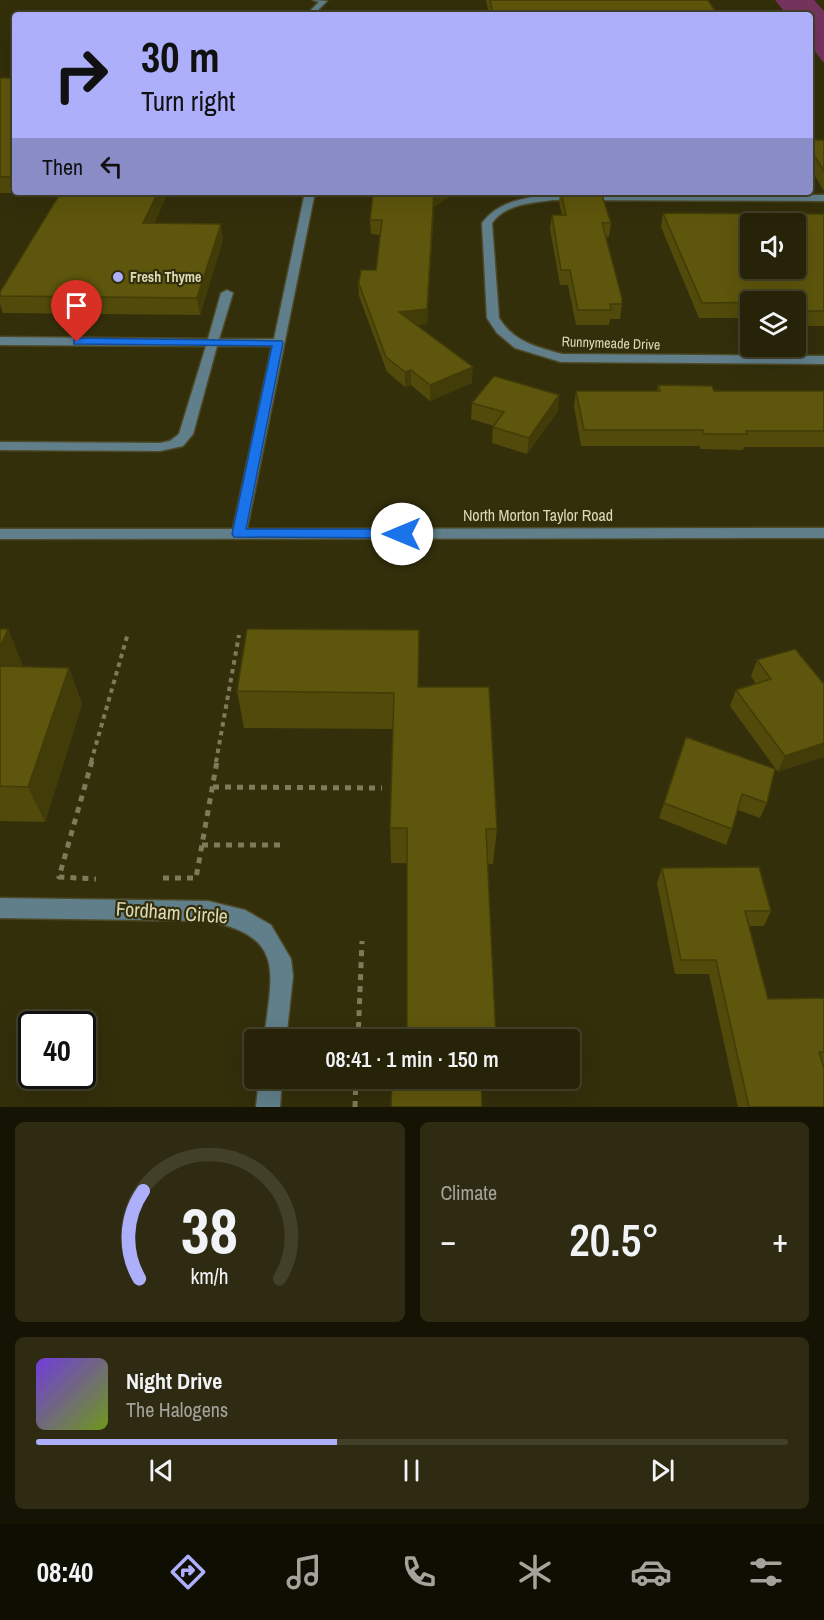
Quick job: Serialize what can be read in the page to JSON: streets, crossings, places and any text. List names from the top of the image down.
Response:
{
  "streets": {
    "street": ["Runnymeade Drive", "North Morton Taylor Road", "Fordham Circle"]
  },
  "places": ["Fresh Thyme"],
  "page": {
    "turn": ["30 m", "Turn right"],
    "then": "Then",
    "limit": "40",
    "trip": "08:41 · 1 min · 150 m",
    "tile": "Climate",
    "heat": ["−", "20.5°", "+"],
    "song": ["Night Drive", "The Halogens"],
    "tabs": "08:40",
    "gauge": ["38", "km/h"]
  }
}
